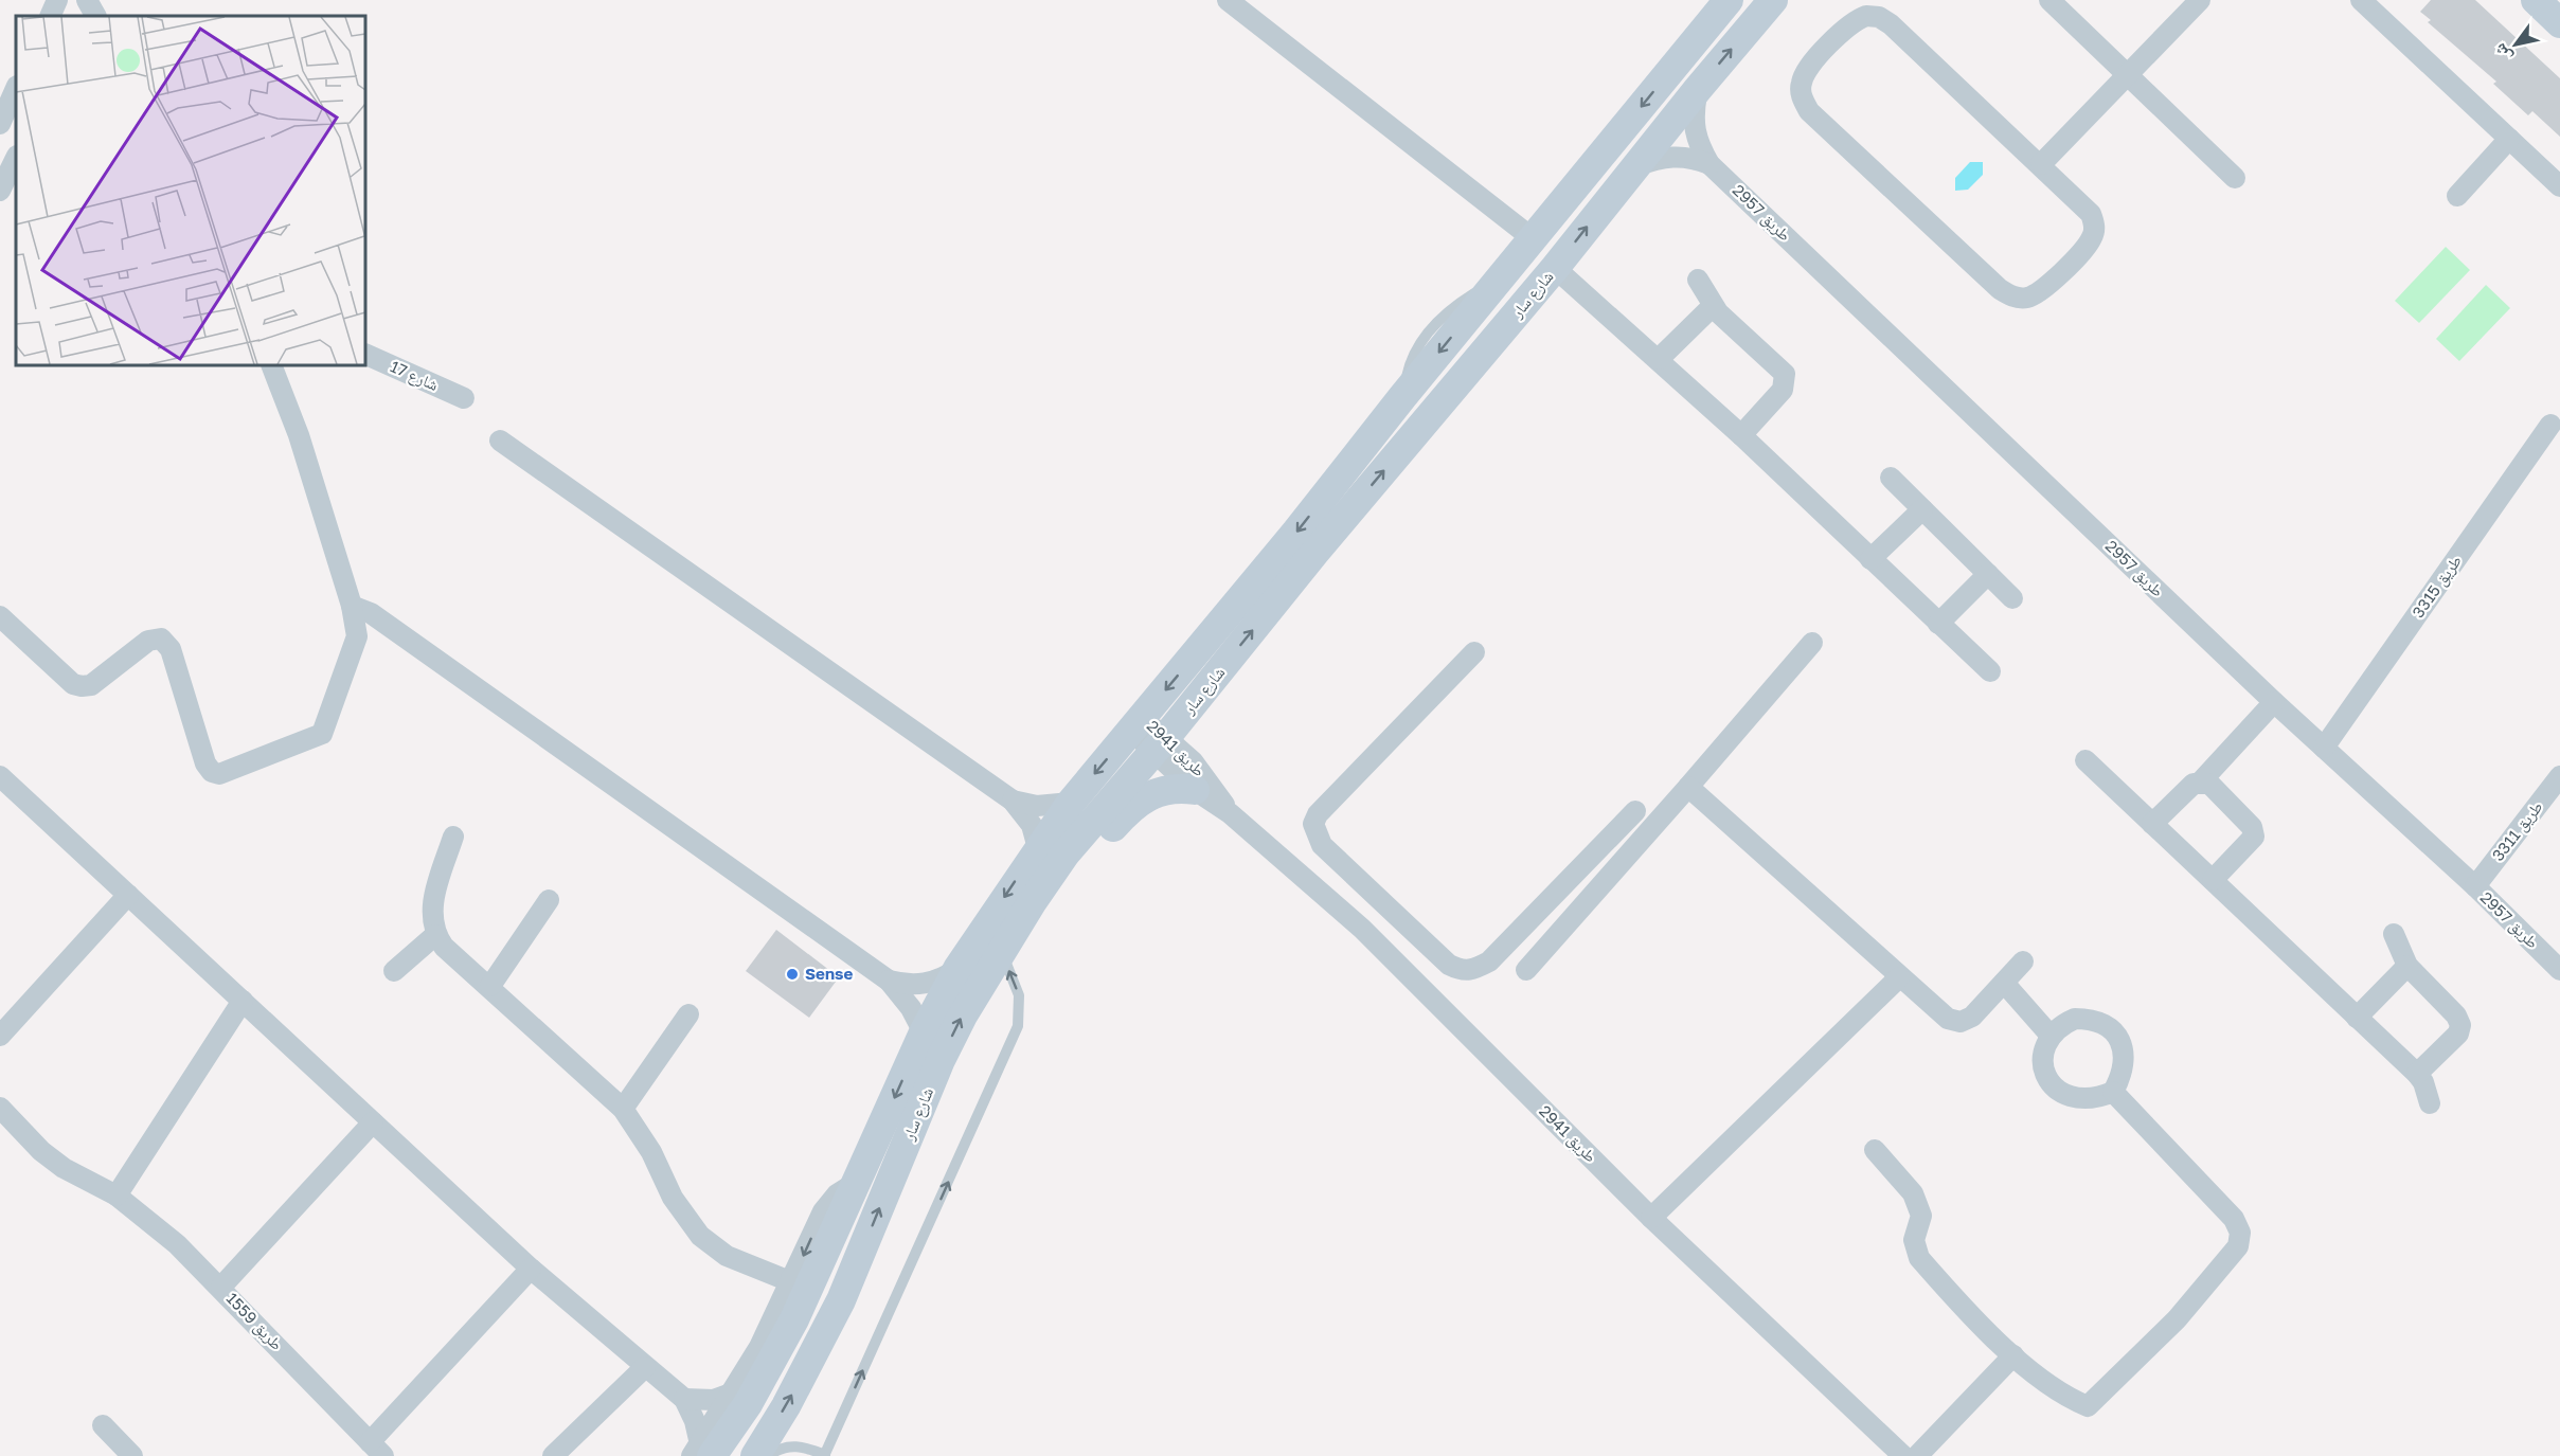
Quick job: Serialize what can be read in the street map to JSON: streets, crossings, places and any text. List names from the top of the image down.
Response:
{
  "streets": {
    "street": [
      "طريق 2957",
      "شارع سار",
      "شارع 17",
      "طريق 3315",
      "طريق 2941",
      "طريق 3311",
      "طريق 1559"
    ]
  },
  "crossings": [
    ["طريق 2957", "شارع سار"],
    ["طريق 2957", "طريق 3315"],
    ["طريق 2957", "طريق 3311"],
    ["شارع سار", "طريق 2941"]
  ],
  "places": ["Sense"],
  "north": "bottom left"
}
